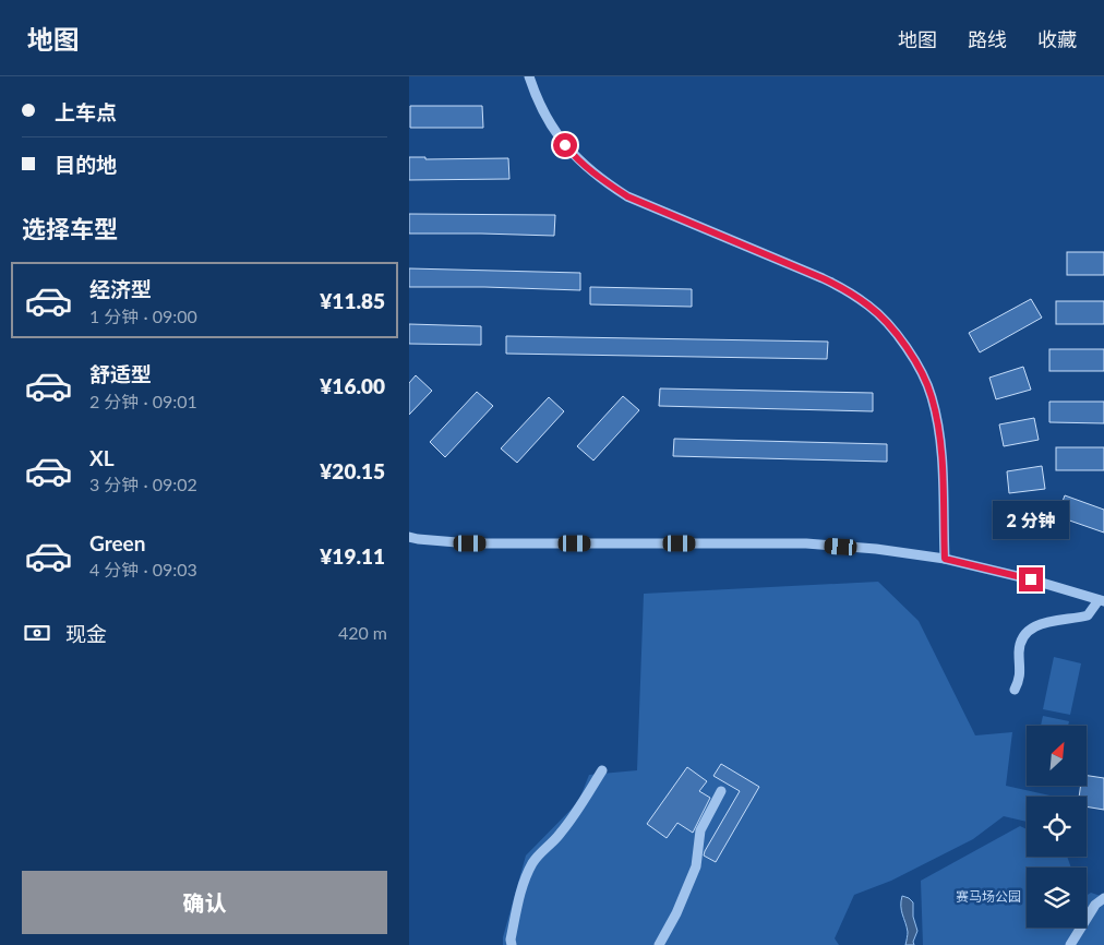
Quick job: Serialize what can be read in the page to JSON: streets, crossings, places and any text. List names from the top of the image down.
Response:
{
  "parks": ["赛马场公园"],
  "north": "top right",
  "page": {
    "header": "地图",
    "nav": ["地图", "路线", "收藏"],
    "banner": ["上车点", "目的地"],
    "heading": "选择车型",
    "list": [
      {
        "name": "经济型",
        "note": "1 分钟 · 09:00",
        "value": "¥11.85"
      },
      {
        "name": "舒适型",
        "note": "2 分钟 · 09:01",
        "value": "¥16.00"
      },
      {
        "name": "XL",
        "note": "3 分钟 · 09:02",
        "value": "¥20.15"
      },
      {
        "name": "Green",
        "note": "4 分钟 · 09:03",
        "value": "¥19.11"
      }
    ],
    "bubble": "2 分钟",
    "pay": ["现金", "420 m"],
    "buttons": "确认"
  }
}
